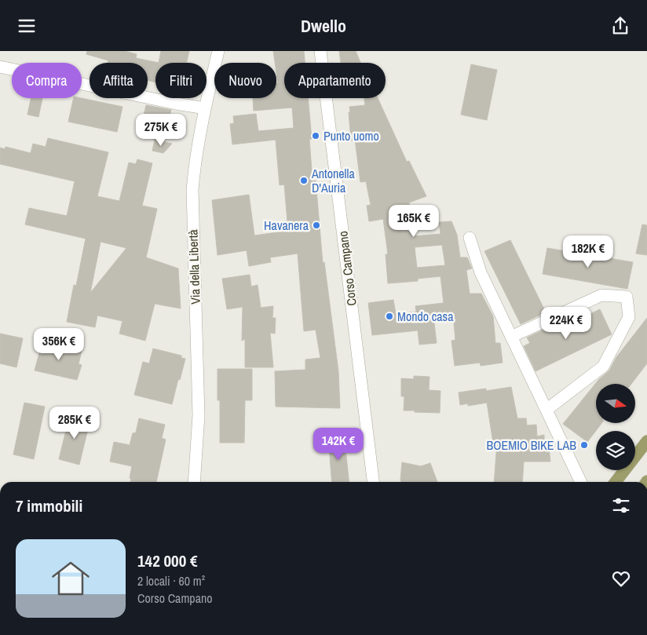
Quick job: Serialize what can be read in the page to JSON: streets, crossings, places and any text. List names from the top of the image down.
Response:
{
  "streets": {
    "street": ["Via della Libertà", "Corso Campano"]
  },
  "places": [
    "Punto uomo",
    "Antonella D'Auria",
    "Havanera",
    "Mondo casa",
    "BOEMIO BIKE LAB"
  ],
  "north": "right",
  "page": {
    "header": "Dwello",
    "chip": [
      "Compra",
      "Affitta",
      "Filtri",
      "Nuovo",
      "Appartamento"
    ],
    "price": [
      "275K €",
      "165K €",
      "182K €",
      "224K €",
      "356K €",
      "285K €",
      "142K €"
    ],
    "heading": "7 immobili",
    "list": [
      {
        "name": "142 000 €",
        "note": "2 locali · 60 m² · Corso Campano"
      }
    ]
  }
}
